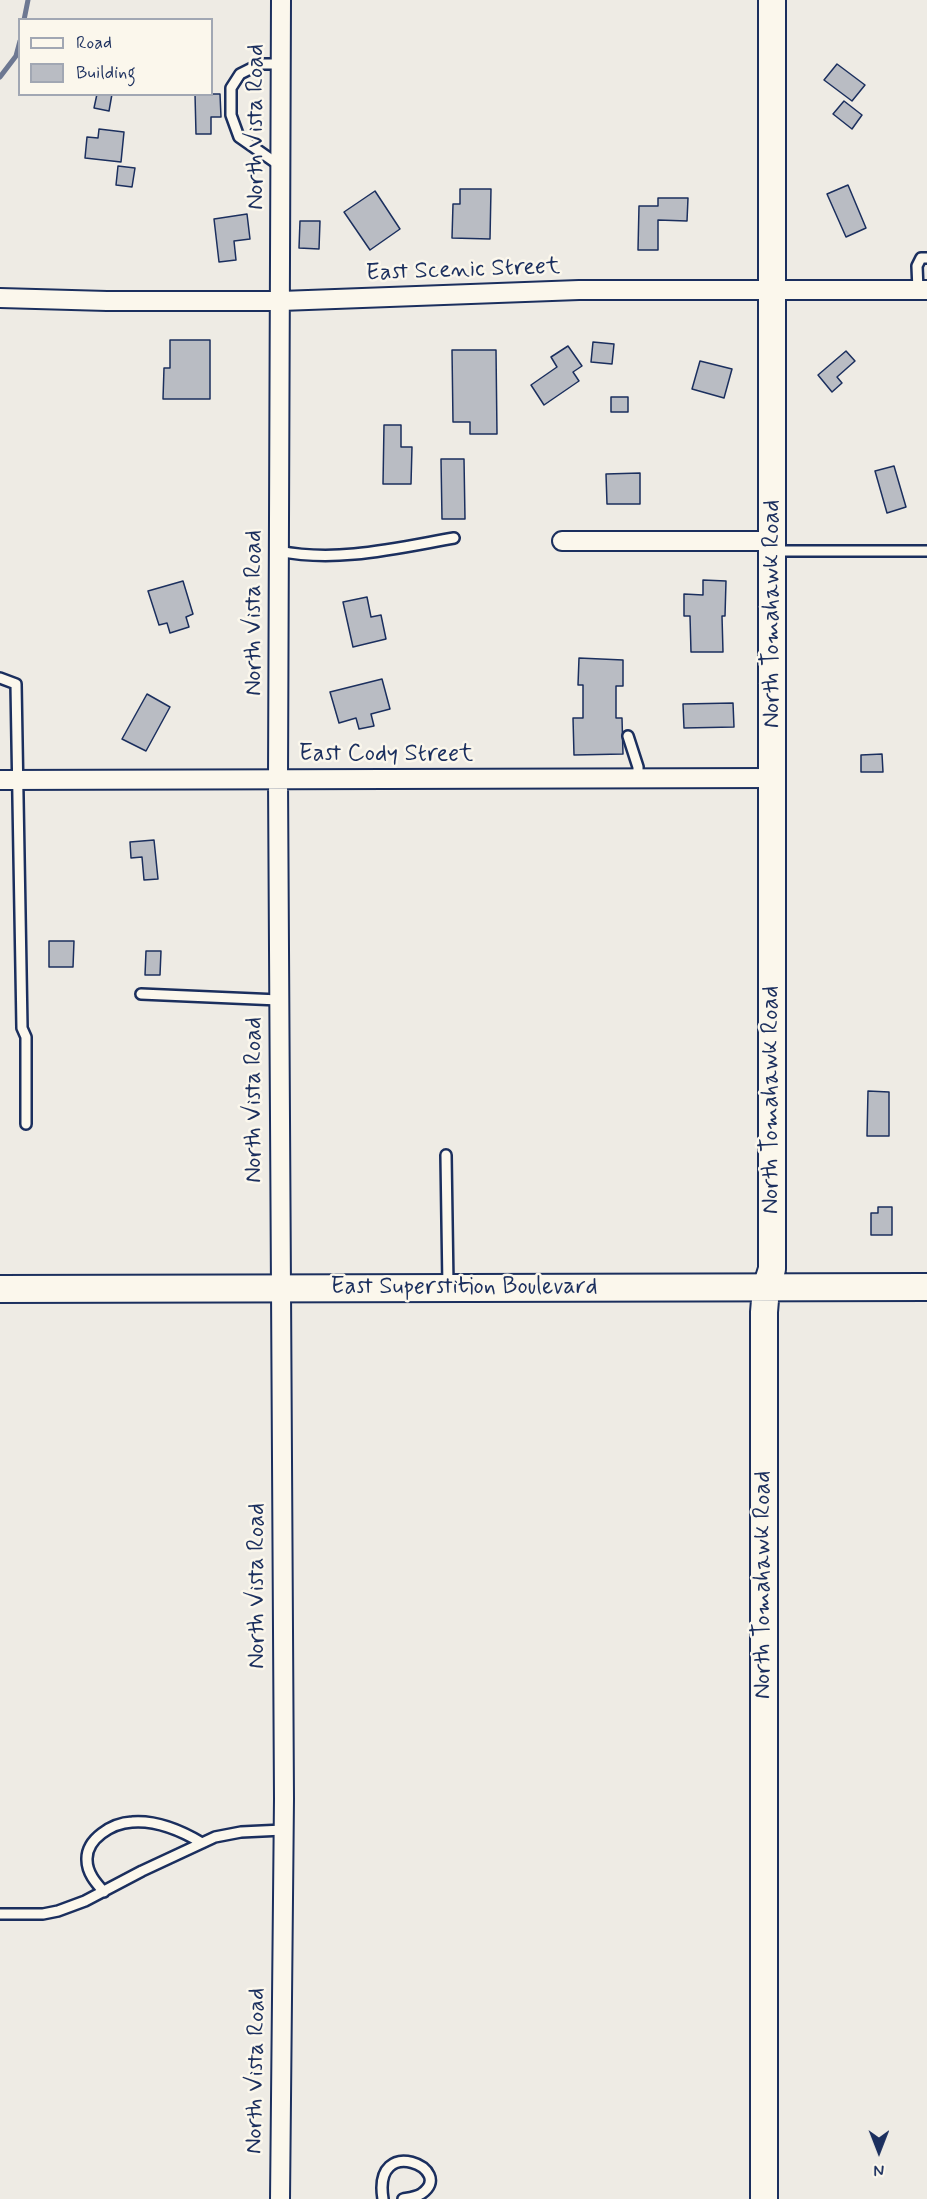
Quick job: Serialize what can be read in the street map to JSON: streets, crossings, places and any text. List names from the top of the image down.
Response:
{
  "streets": {
    "street": [
      "North Vista Road",
      "East Scenic Street",
      "North Tomahawk Road",
      "East Cody Street",
      "East Superstition Boulevard"
    ]
  },
  "crossings": [
    ["North Vista Road", "East Scenic Street"],
    ["North Vista Road", "East Cody Street"],
    ["North Vista Road", "East Superstition Boulevard"],
    ["East Scenic Street", "North Tomahawk Road"],
    ["North Tomahawk Road", "East Cody Street"],
    ["North Tomahawk Road", "East Superstition Boulevard"]
  ],
  "legend": ["Road", "Building"],
  "north": "bottom"
}
